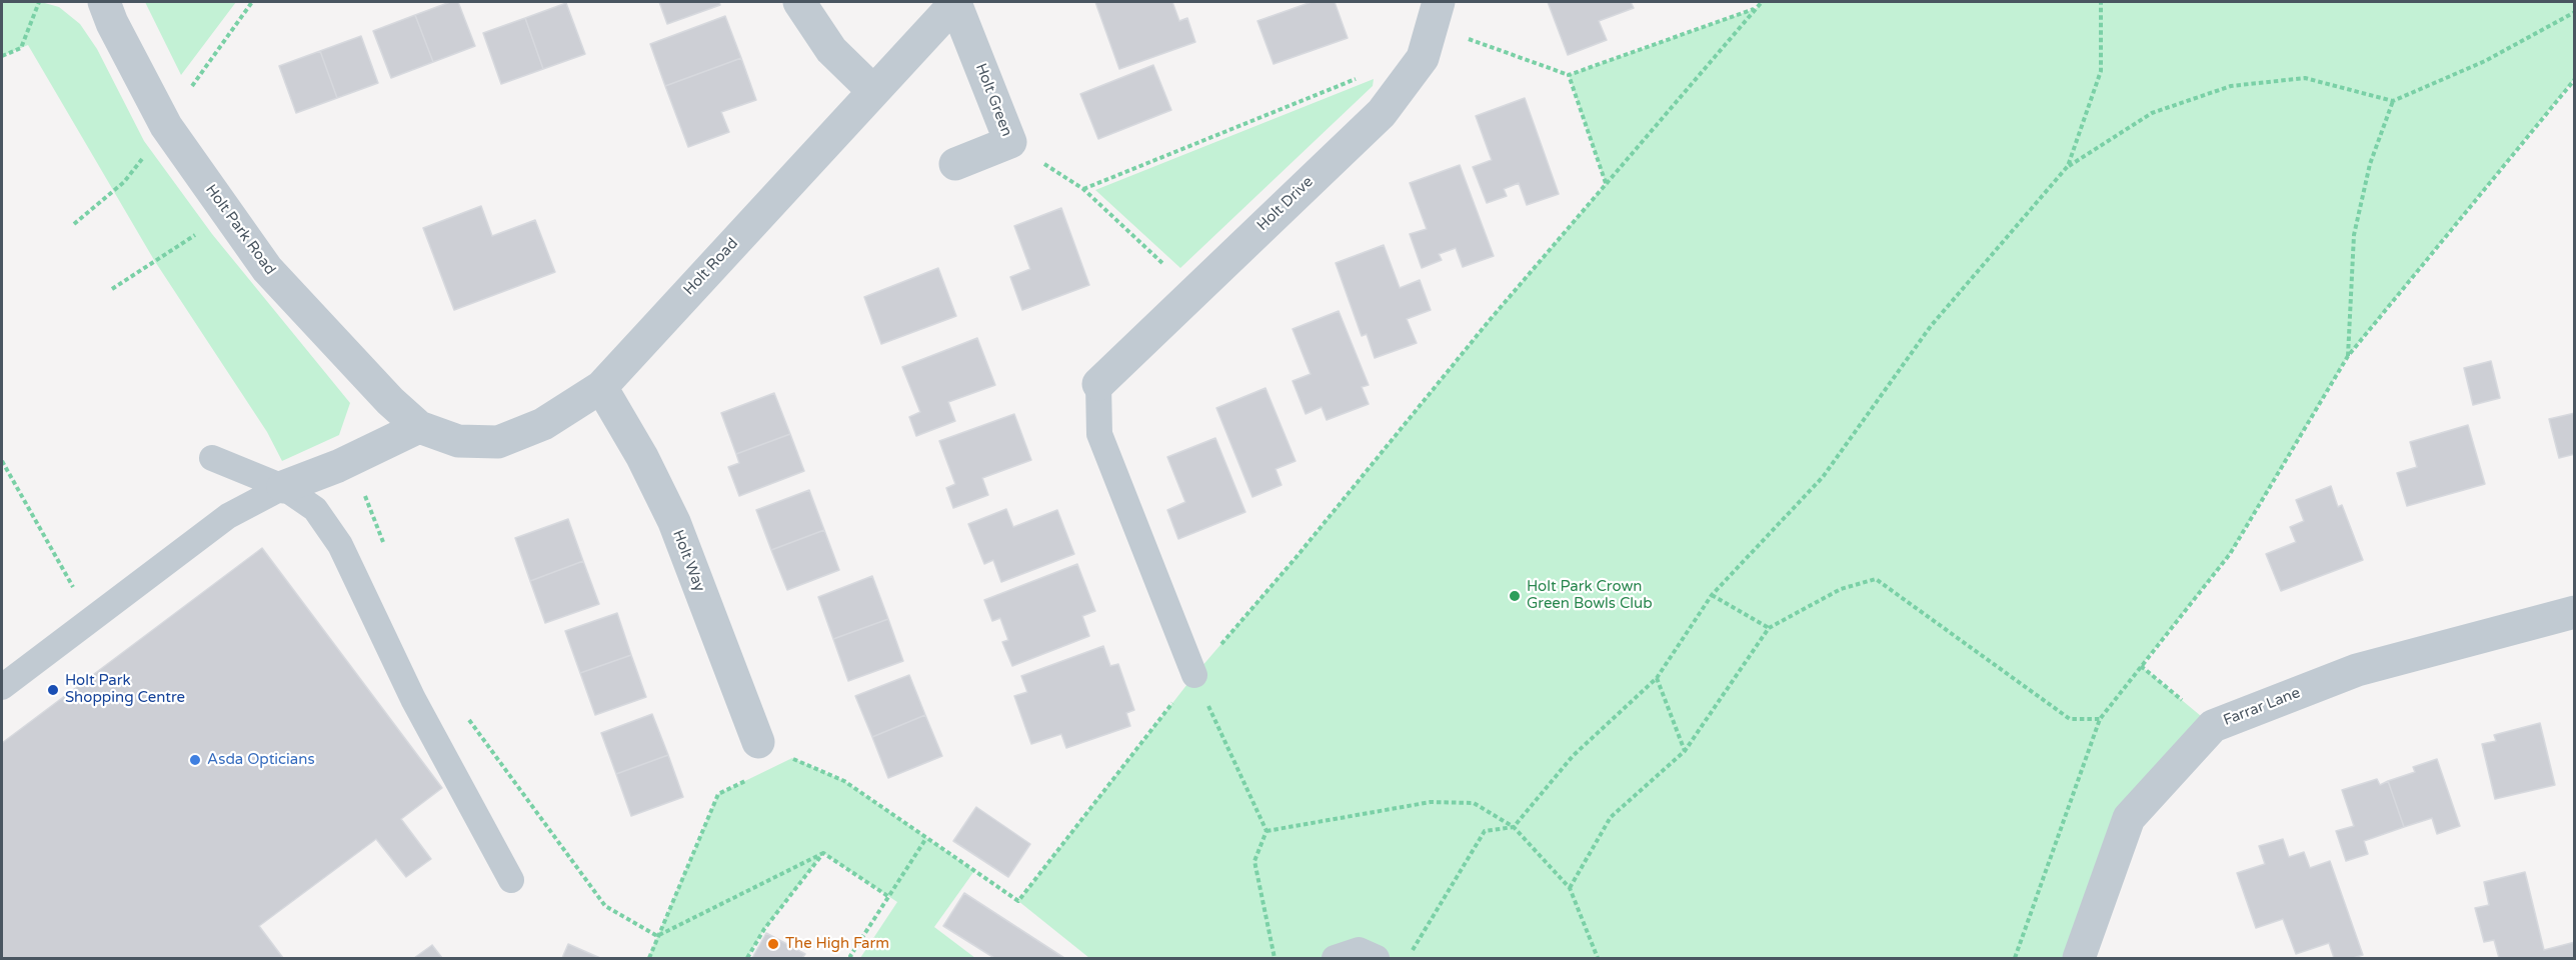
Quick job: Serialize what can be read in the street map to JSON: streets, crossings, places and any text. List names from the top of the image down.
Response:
{
  "streets": {
    "street": [
      "Holt Green",
      "Holt Drive",
      "Holt Park Road",
      "Holt Road",
      "Holt Way",
      "Farrar Lane"
    ]
  },
  "crossings": [
    ["Holt Green", "Holt Road"],
    ["Holt Park Road", "Holt Road"],
    ["Holt Road", "Holt Way"]
  ],
  "places": [
    "Holt Park Crown Green Bowls Club",
    "Holt Park Shopping Centre",
    "Asda Opticians",
    "The High Farm"
  ]
}
